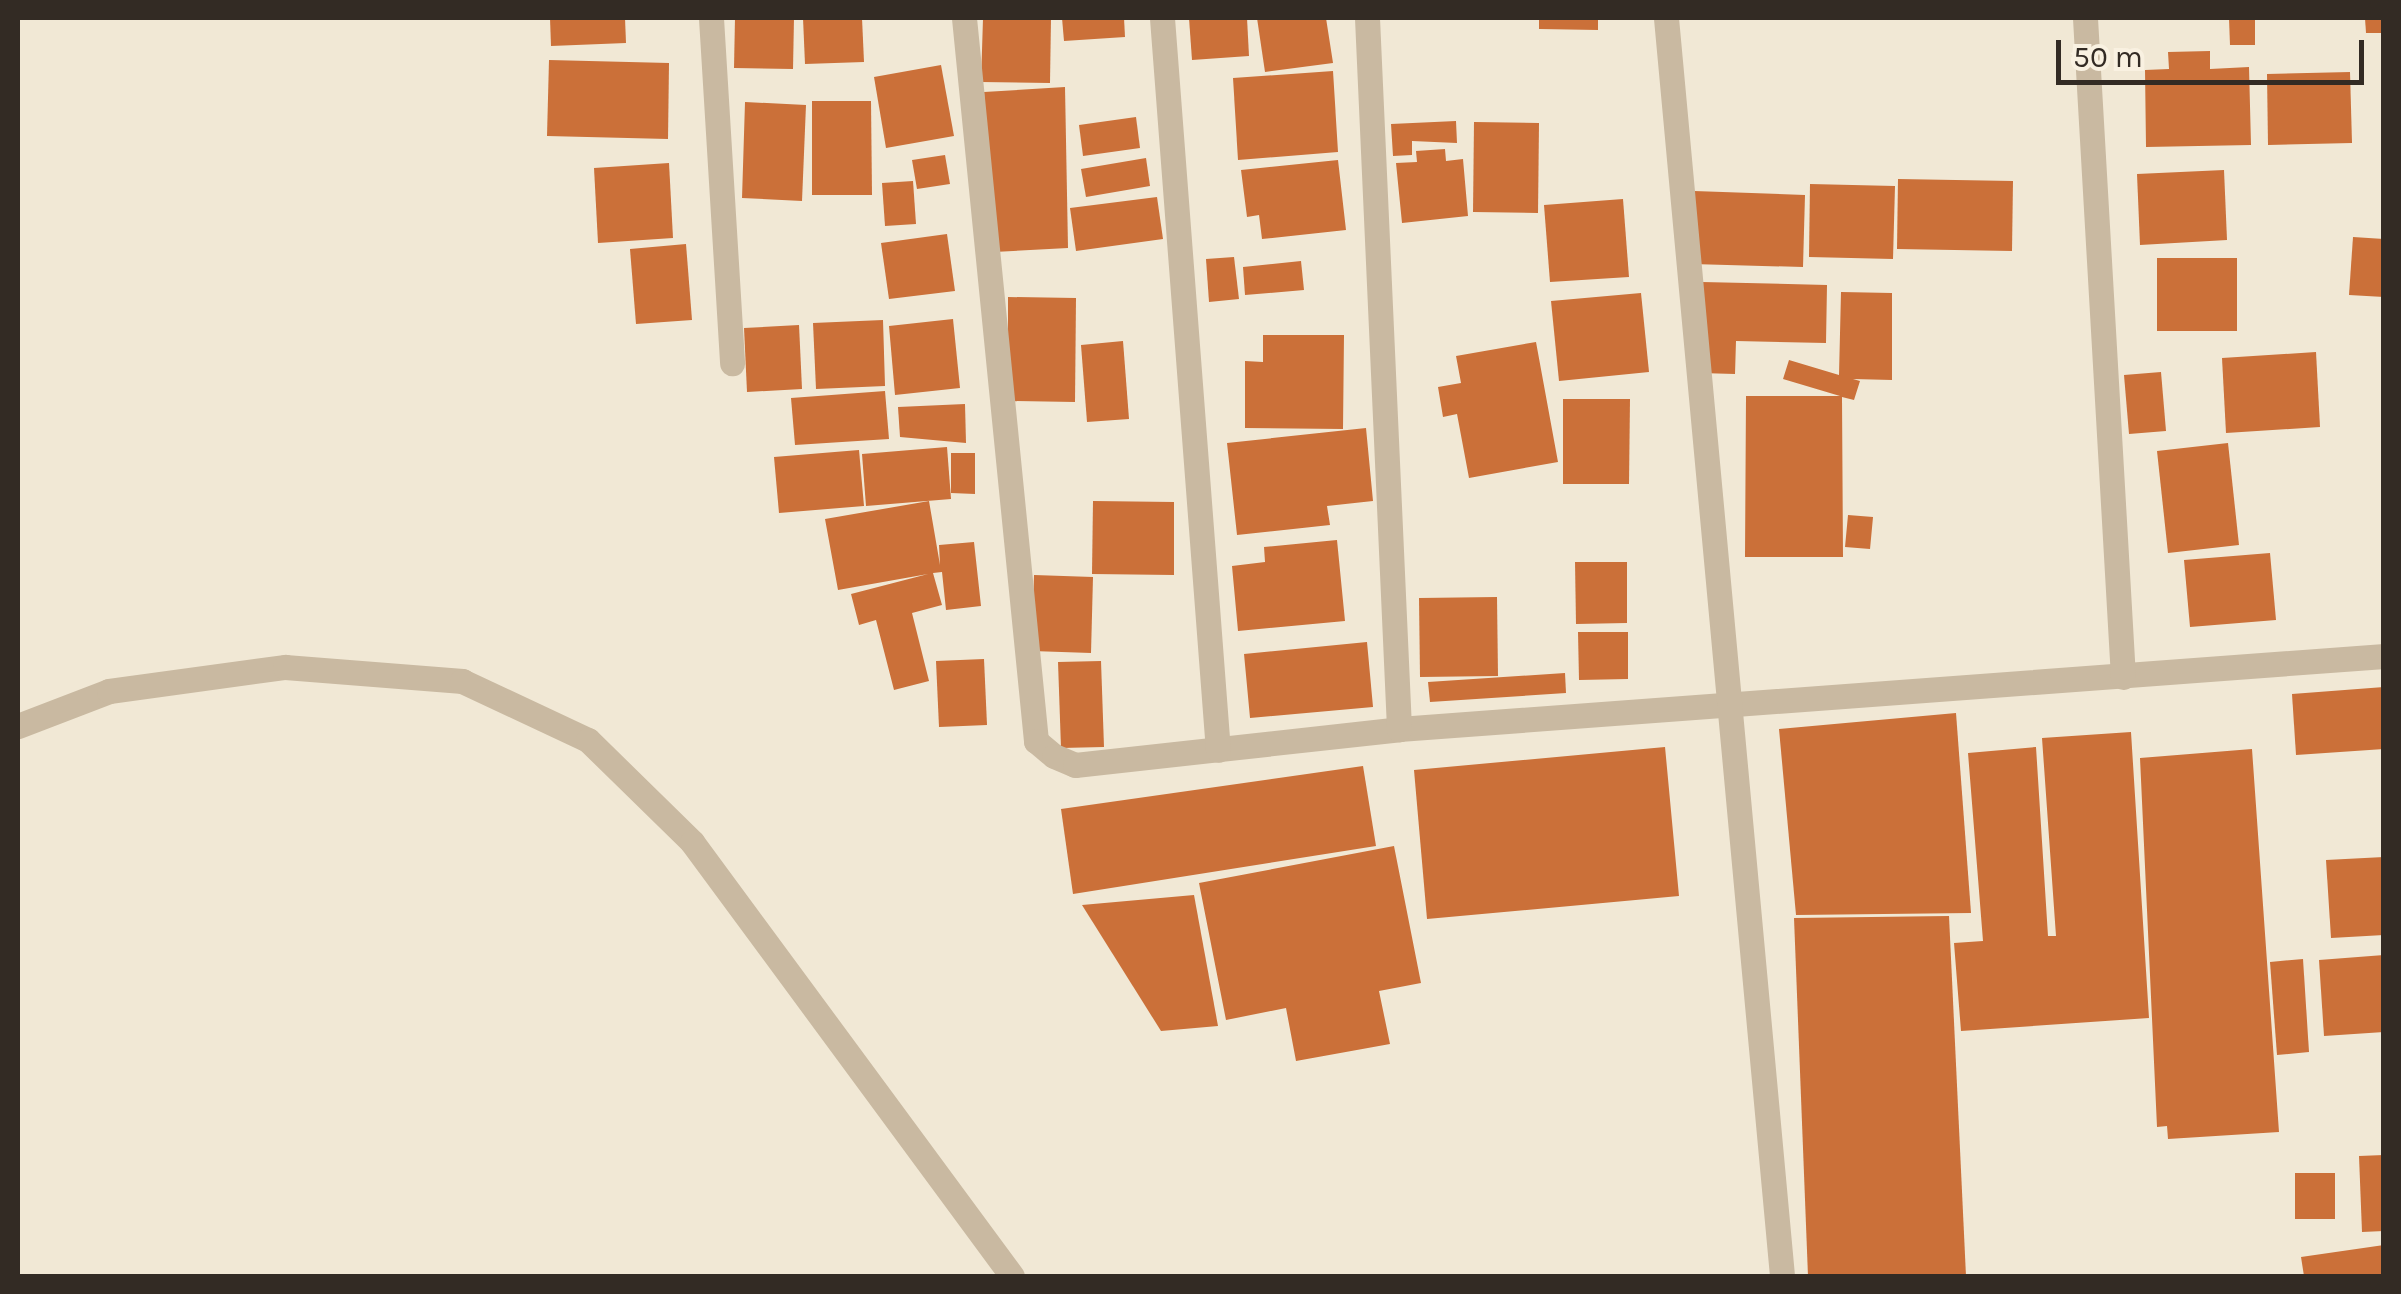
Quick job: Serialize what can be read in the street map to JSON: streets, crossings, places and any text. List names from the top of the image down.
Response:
{
  "scale_bar": "50 m"
}
